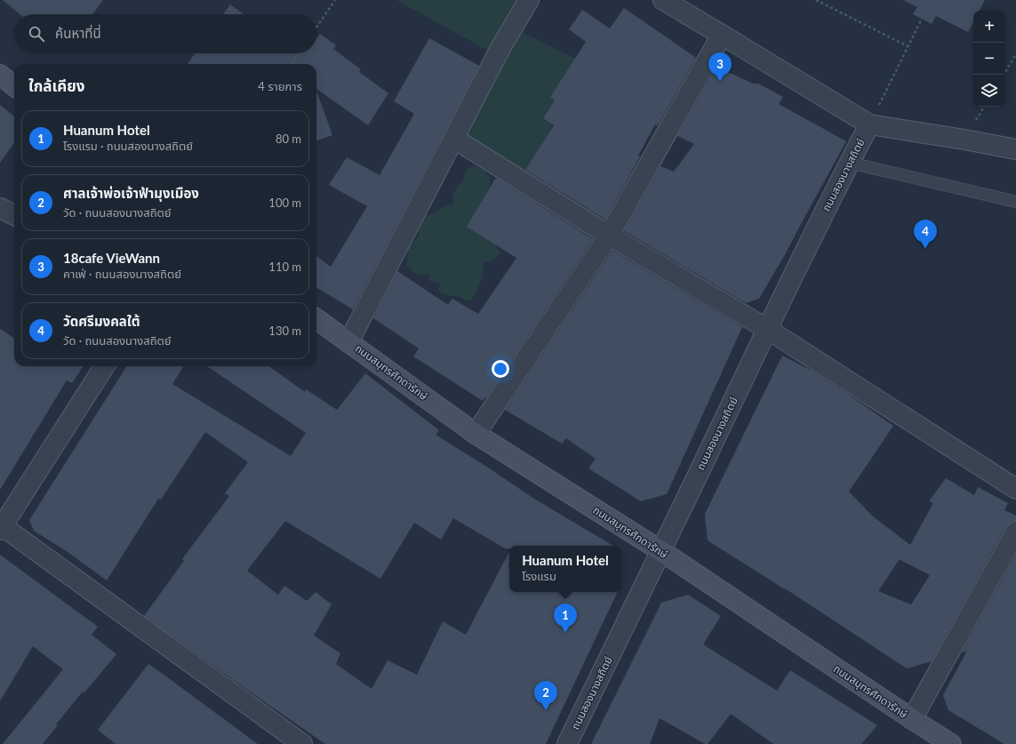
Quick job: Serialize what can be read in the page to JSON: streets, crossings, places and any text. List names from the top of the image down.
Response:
{
  "streets": {
    "street": ["ถนนสองนางสถิตย์", "ถนนสมุทรศักดารักษ์"]
  },
  "crossings": [
    ["ถนนสองนางสถิตย์", "ถนนสมุทรศักดารักษ์"]
  ],
  "page": {
    "map_buttons": ["+", "−"],
    "search": "ค้นหาที่นี่",
    "pins": [
      "3",
      "4",
      "1",
      "2"
    ],
    "heading": ["ใกล้เคียง", "4 รายการ"],
    "list": [
      {
        "mark": "1",
        "name": "Huanum Hotel",
        "note": "โรงแรม · ถนนสองนางสถิตย์",
        "value": "80 m"
      },
      {
        "mark": "2",
        "name": "ศาลเจ้าพ่อเจ้าฟ้ามุงเมือง",
        "note": "วัด · ถนนสองนางสถิตย์",
        "value": "100 m"
      },
      {
        "mark": "3",
        "name": "18cafe VieWann",
        "note": "คาเฟ่ · ถนนสองนางสถิตย์",
        "value": "110 m"
      },
      {
        "mark": "4",
        "name": "วัดศรีมงคลใต้",
        "note": "วัด · ถนนสองนางสถิตย์",
        "value": "130 m"
      }
    ],
    "popup": ["Huanum Hotel", "โรงแรม"]
  }
}
